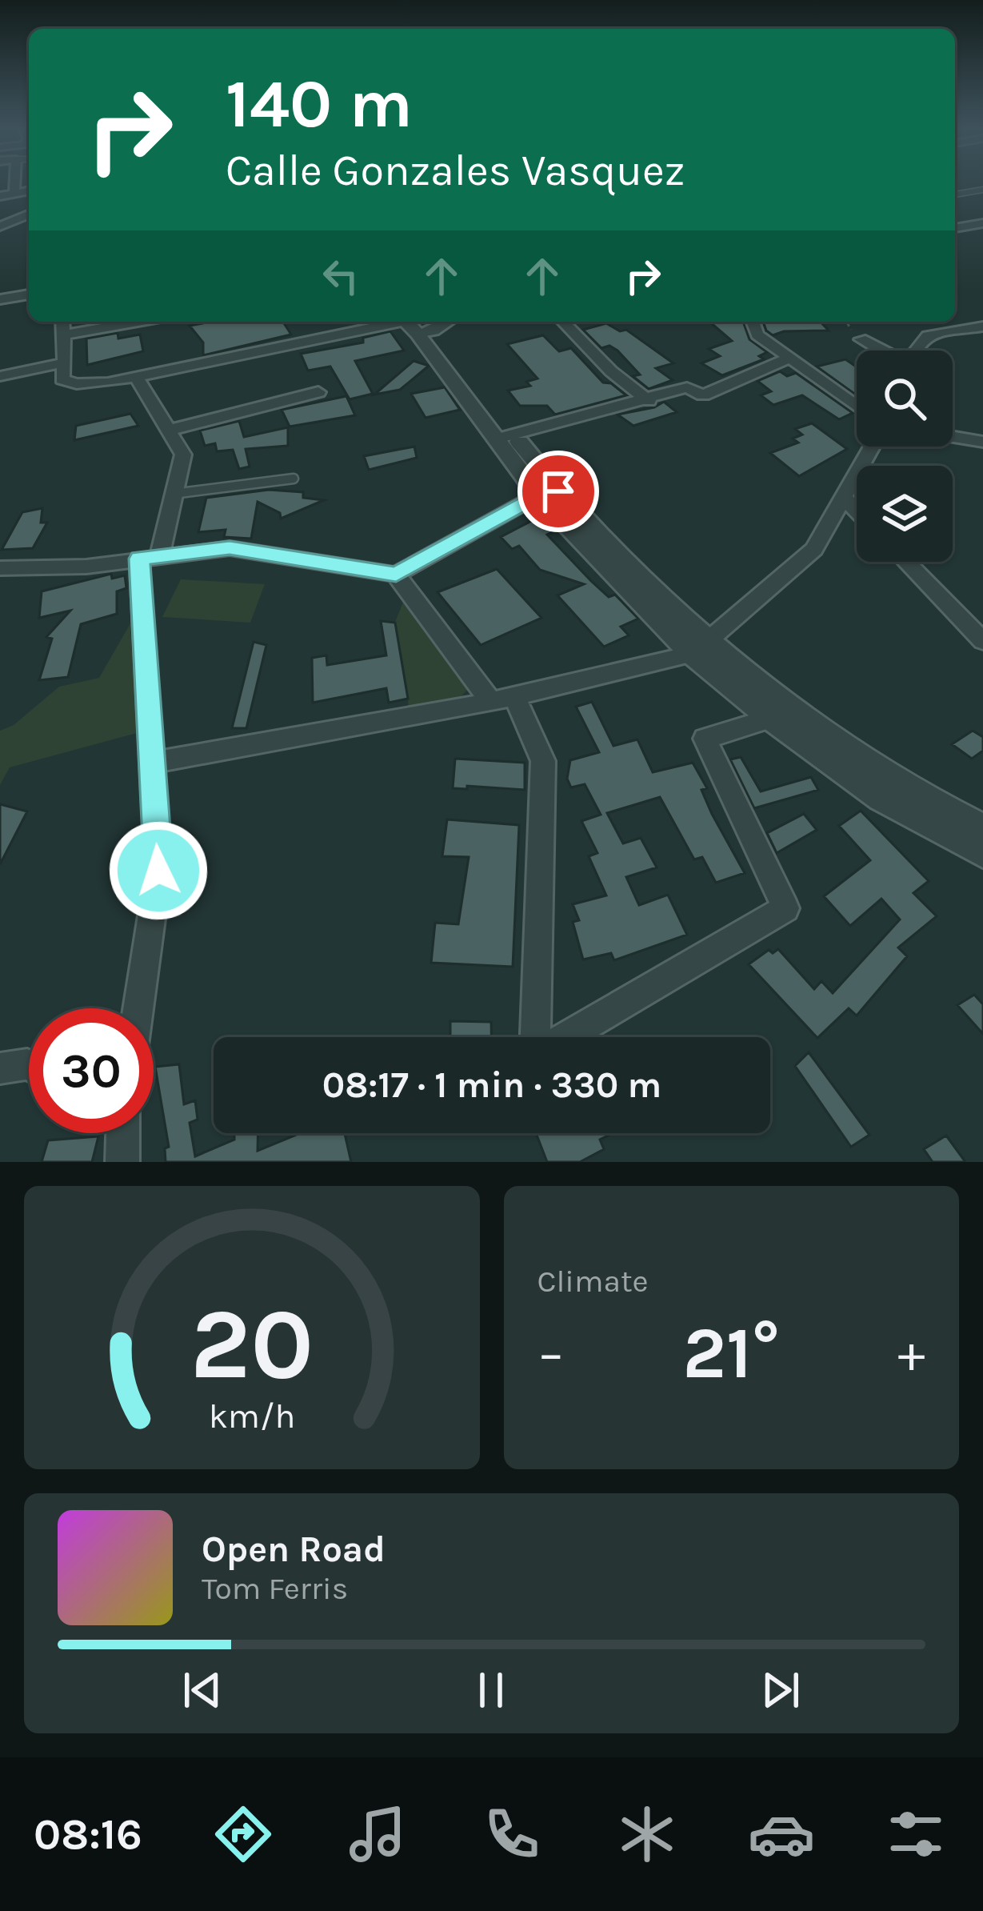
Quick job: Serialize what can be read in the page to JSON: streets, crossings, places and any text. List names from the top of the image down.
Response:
{
  "page": {
    "turn": ["140 m", "Calle Gonzales Vasquez"],
    "limit": "30",
    "trip": "08:17 · 1 min · 330 m",
    "tile": "Climate",
    "heat": ["−", "21°", "+"],
    "song": ["Open Road", "Tom Ferris"],
    "tabs": "08:16",
    "gauge": ["20", "km/h"]
  }
}
